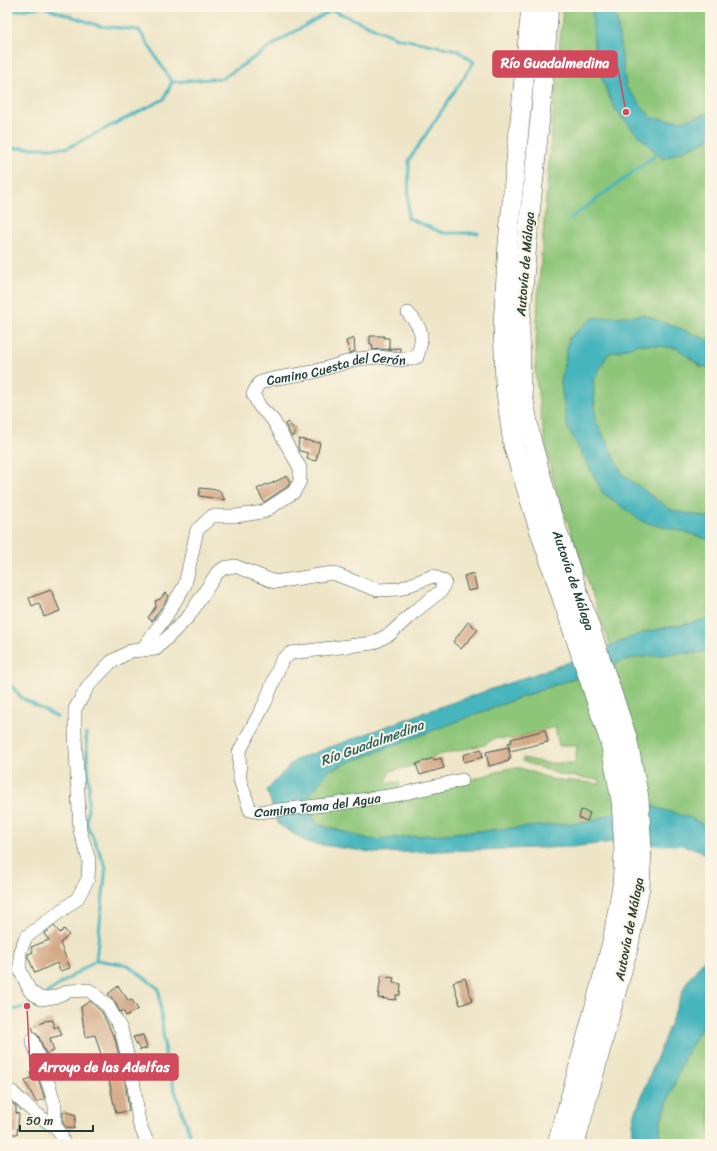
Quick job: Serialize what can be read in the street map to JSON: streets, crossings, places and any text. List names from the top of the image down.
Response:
{
  "streets": {
    "highway": ["Autovía de Málaga"],
    "street": ["Camino Cuesta del Cerón", "Camino Toma del Agua"]
  },
  "crossings": [
    ["Camino Cuesta del Cerón", "Camino Toma del Agua"]
  ],
  "water": ["Río Guadalmedina"],
  "places": ["Río Guadalmedina", "Arroyo de las Adelfas"],
  "scale_bar": "50 m"
}
